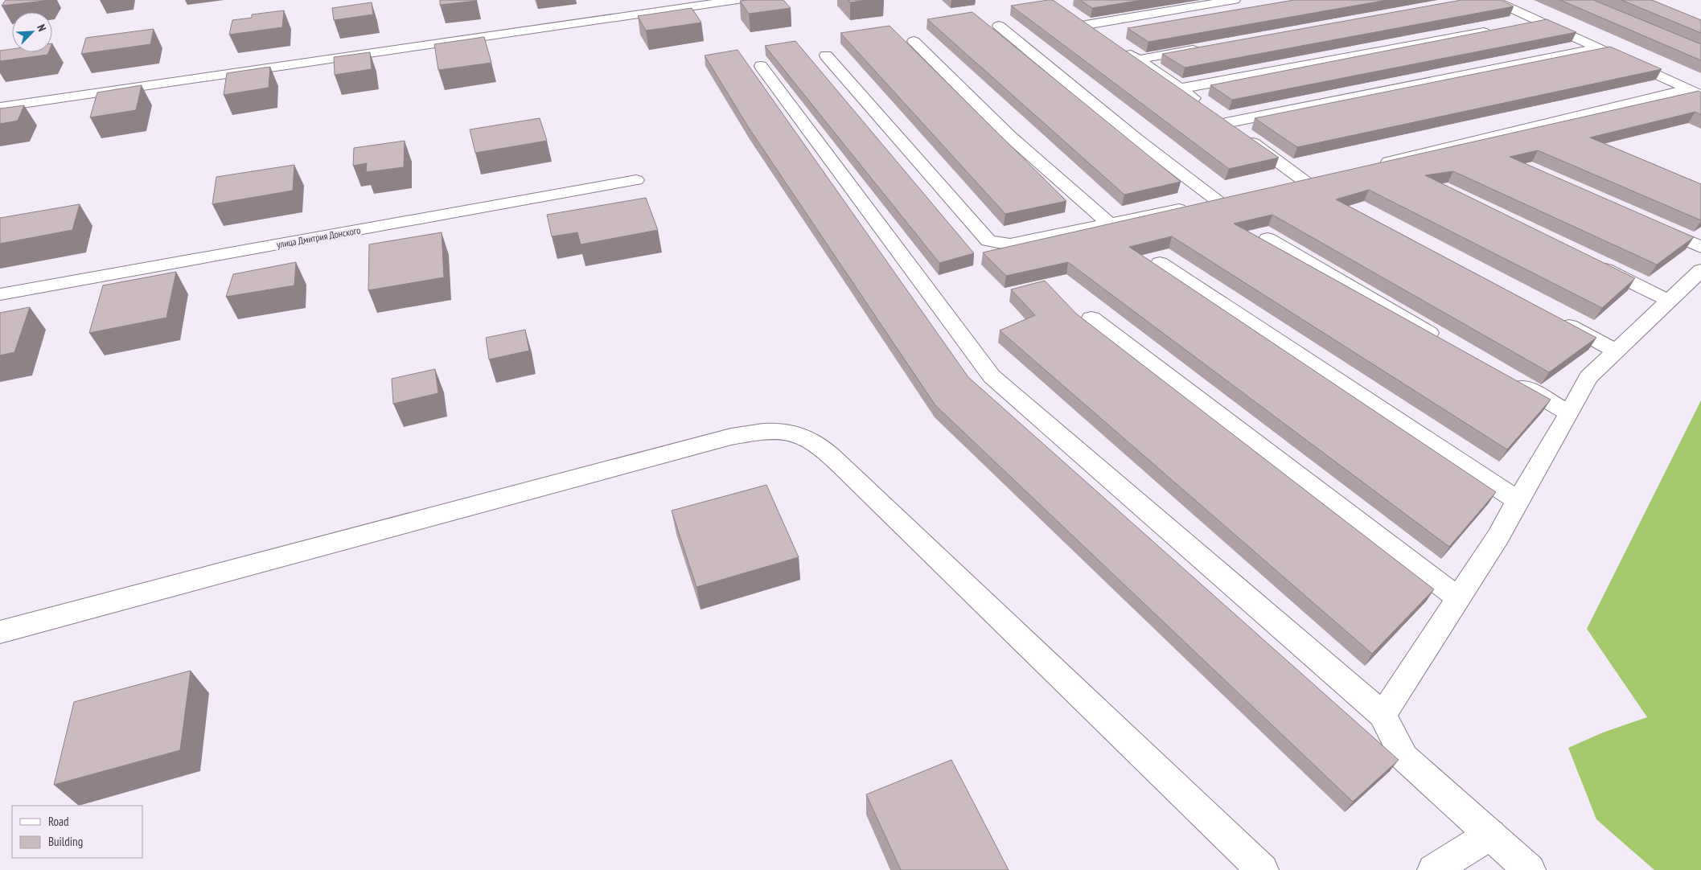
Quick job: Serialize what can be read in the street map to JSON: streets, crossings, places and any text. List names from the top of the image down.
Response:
{
  "streets": {
    "street": ["улица Дмитрия Донского"]
  },
  "legend": ["Road", "Building"],
  "north": "top right"
}
